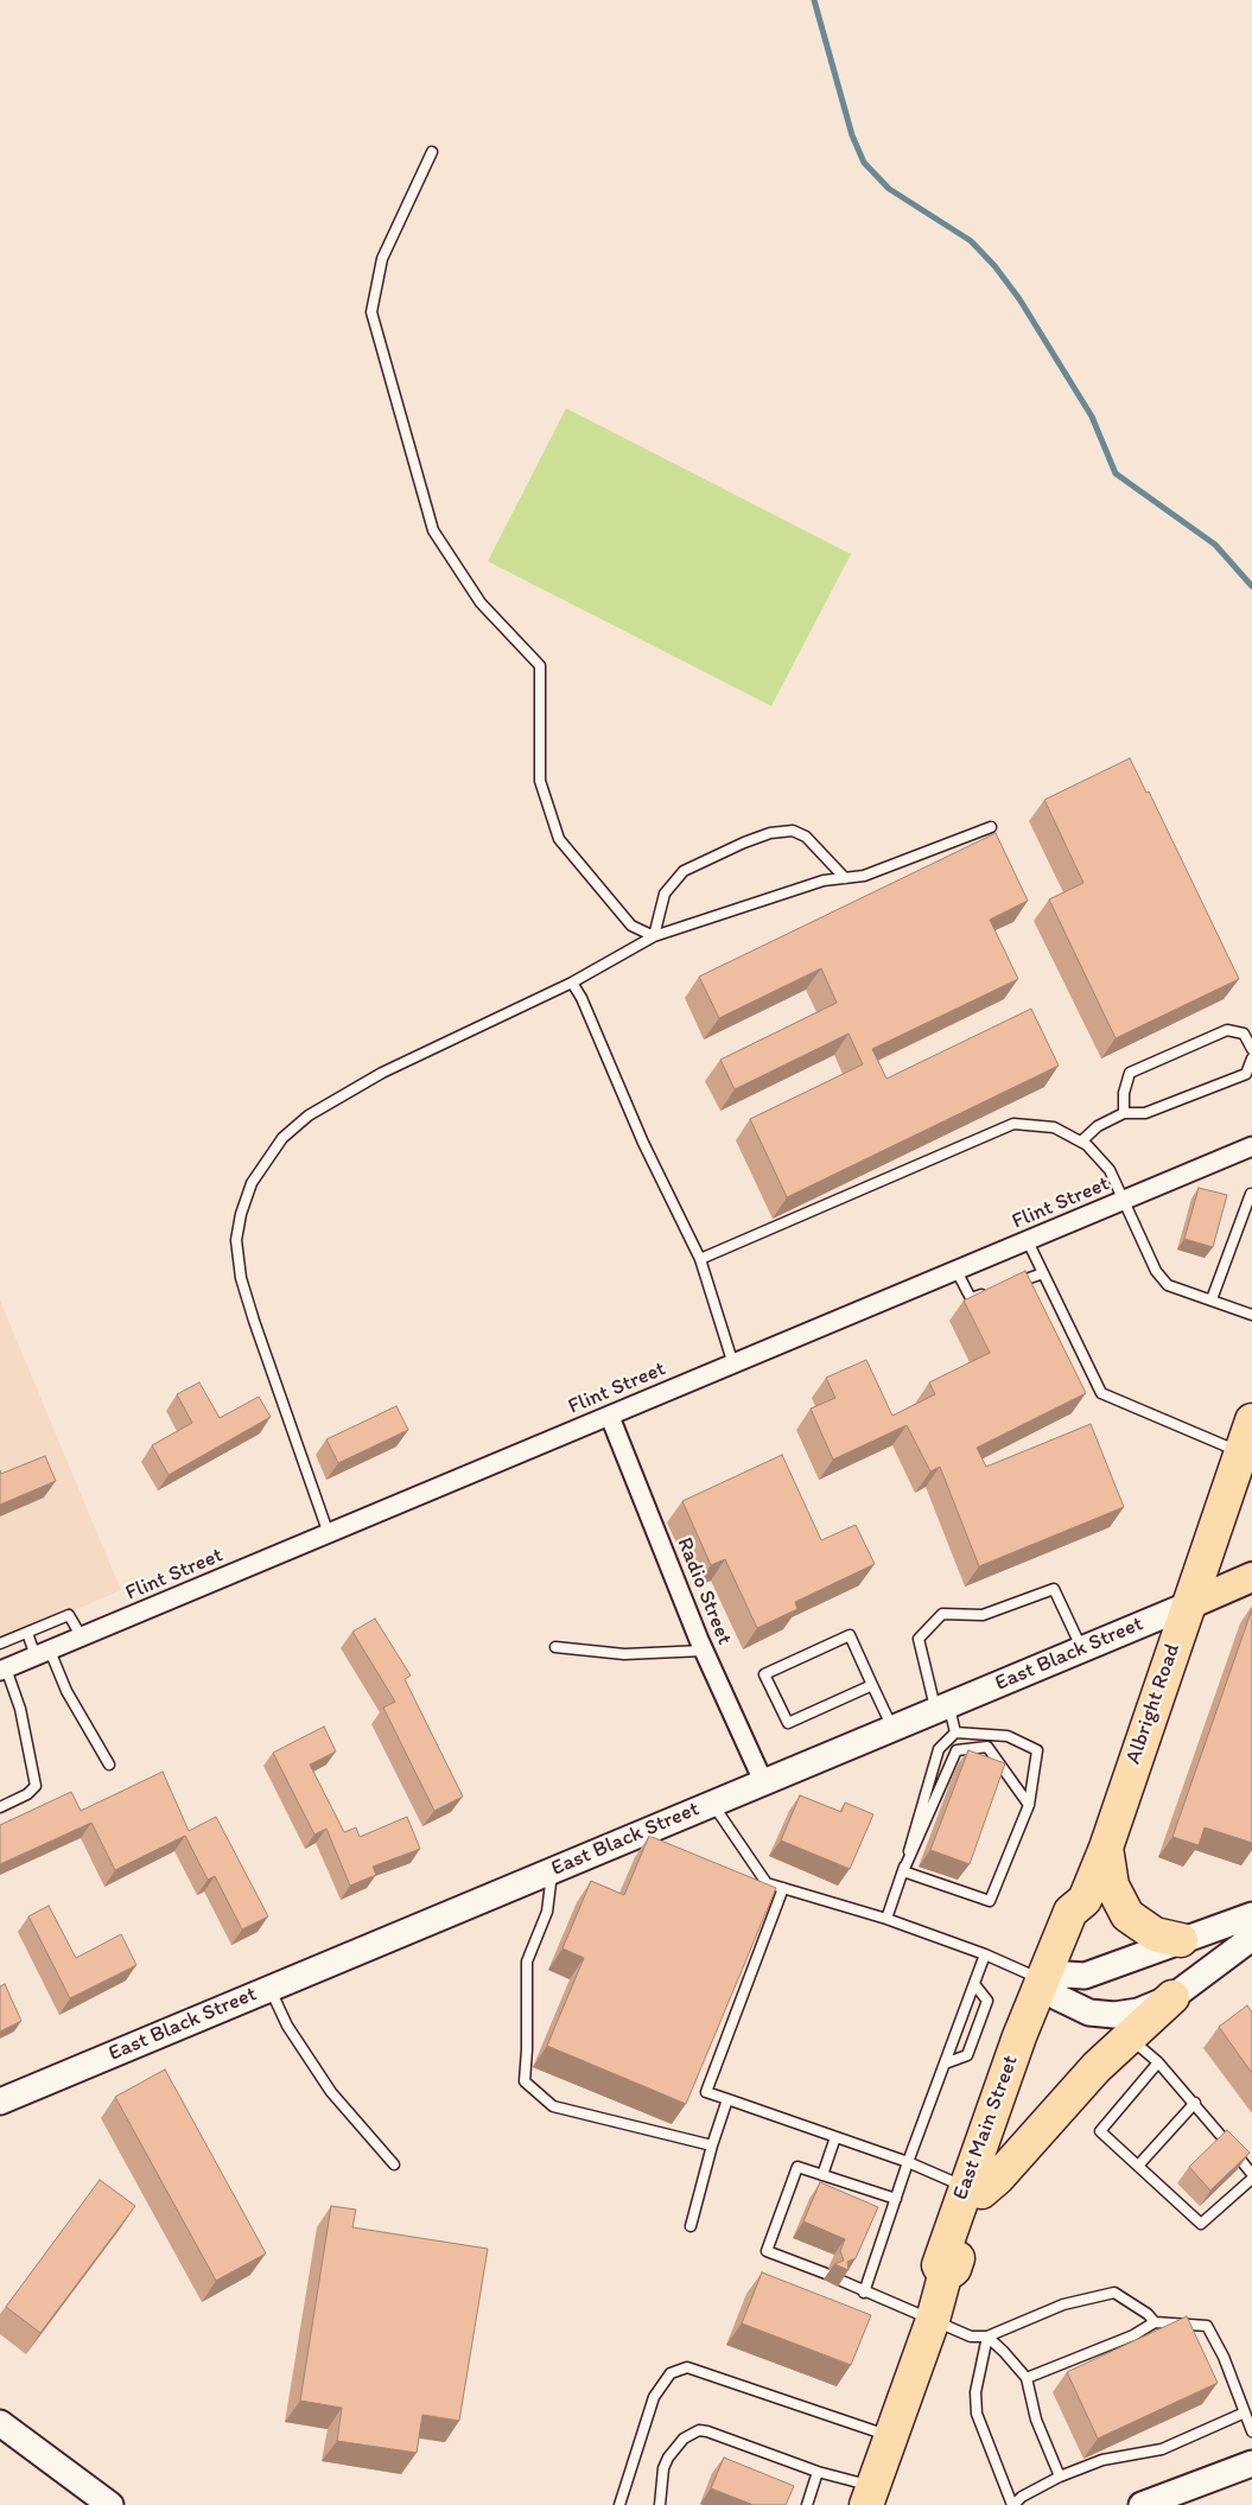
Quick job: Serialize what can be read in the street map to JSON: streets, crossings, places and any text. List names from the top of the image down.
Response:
{
  "streets": {
    "highway": ["Albright Road", "East Main Street"],
    "main road": ["East Black Street"],
    "street": ["Flint Street", "Radio Street"]
  },
  "crossings": [
    ["Flint Street", "Radio Street"],
    ["Radio Street", "East Black Street"],
    ["East Black Street", "Albright Road"],
    ["Albright Road", "East Main Street"]
  ]
}
